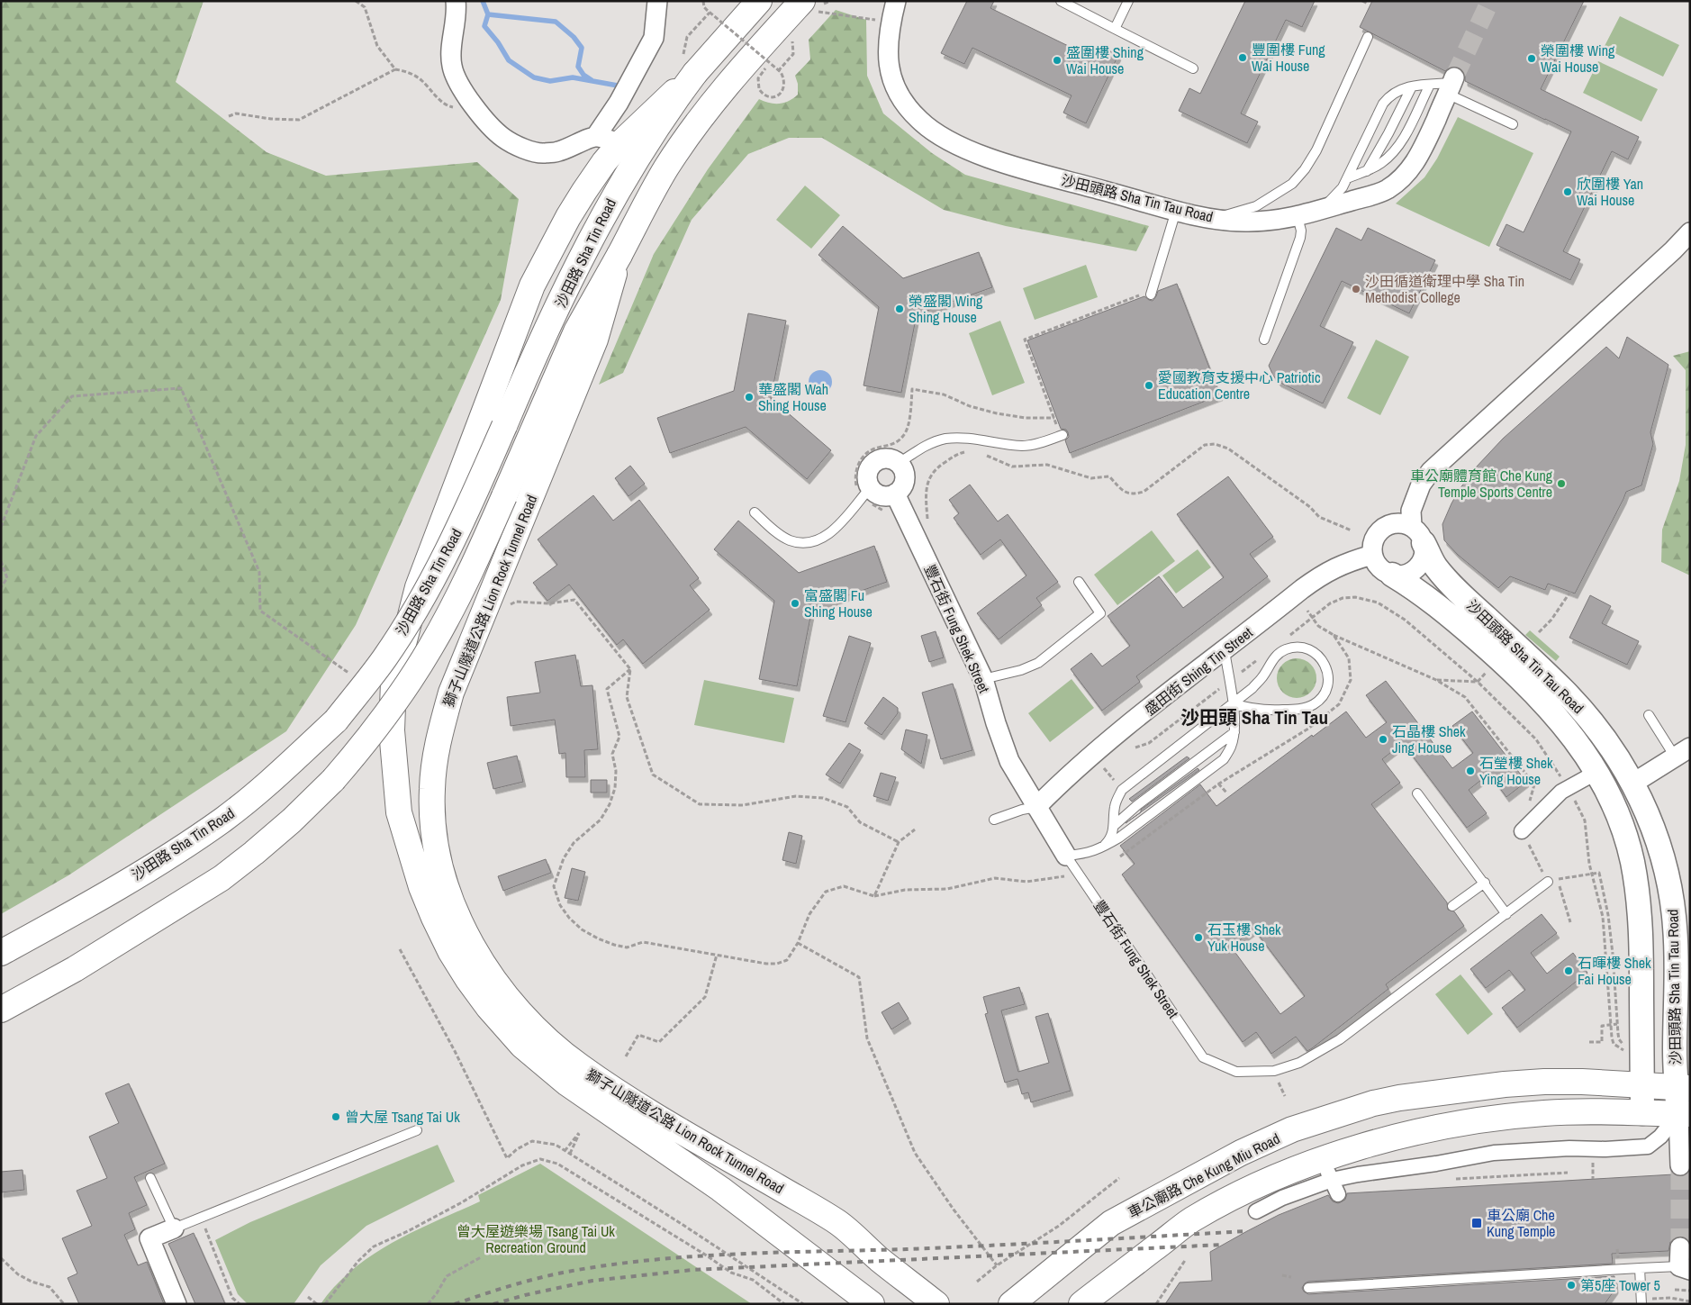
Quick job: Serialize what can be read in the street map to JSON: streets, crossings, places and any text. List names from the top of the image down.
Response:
{
  "streets": {
    "main road": ["沙田路 Sha Tin Road", "獅子山隧道公路 Lion Rock Tunnel Road", "車公廟路 Che Kung Miu Road"],
    "street": ["沙田頭路 Sha Tin Tau Road", "豐石街 Fung Shek Street", "盛田街 Shing Tin Street"]
  },
  "crossings": [
    ["沙田頭路 Sha Tin Tau Road", "盛田街 Shing Tin Street"],
    ["沙田頭路 Sha Tin Tau Road", "車公廟路 Che Kung Miu Road"],
    ["沙田路 Sha Tin Road", "獅子山隧道公路 Lion Rock Tunnel Road"],
    ["豐石街 Fung Shek Street", "盛田街 Shing Tin Street"]
  ],
  "districts": ["沙田頭 Sha Tin Tau"],
  "parks": ["曾大屋遊樂場 Tsang Tai Uk Recreation Ground"],
  "places": {
    "other": [
      "豐圍樓 Fung Wai House",
      "榮圍樓 Wing Wai House",
      "盛圍樓 Shing Wai House",
      "欣圍樓 Yan Wai House",
      "沙田循道衛理中學 Sha Tin Methodist College",
      "榮盛閣 Wing Shing House",
      "愛國教育支援中心 Patriotic Education Centre",
      "華盛閣 Wah Shing House",
      "車公廟體育館 Che Kung Temple Sports Centre",
      "富盛閣 Fu Shing House",
      "石晶樓 Shek Jing House",
      "石瑩樓 Shek Ying House",
      "石玉樓 Shek Yuk House",
      "石暉樓 Shek Fai House",
      "曾大屋 Tsang Tai Uk",
      "第5座 Tower 5"
    ],
    "transit": ["車公廟 Che Kung Temple"]
  }
}
